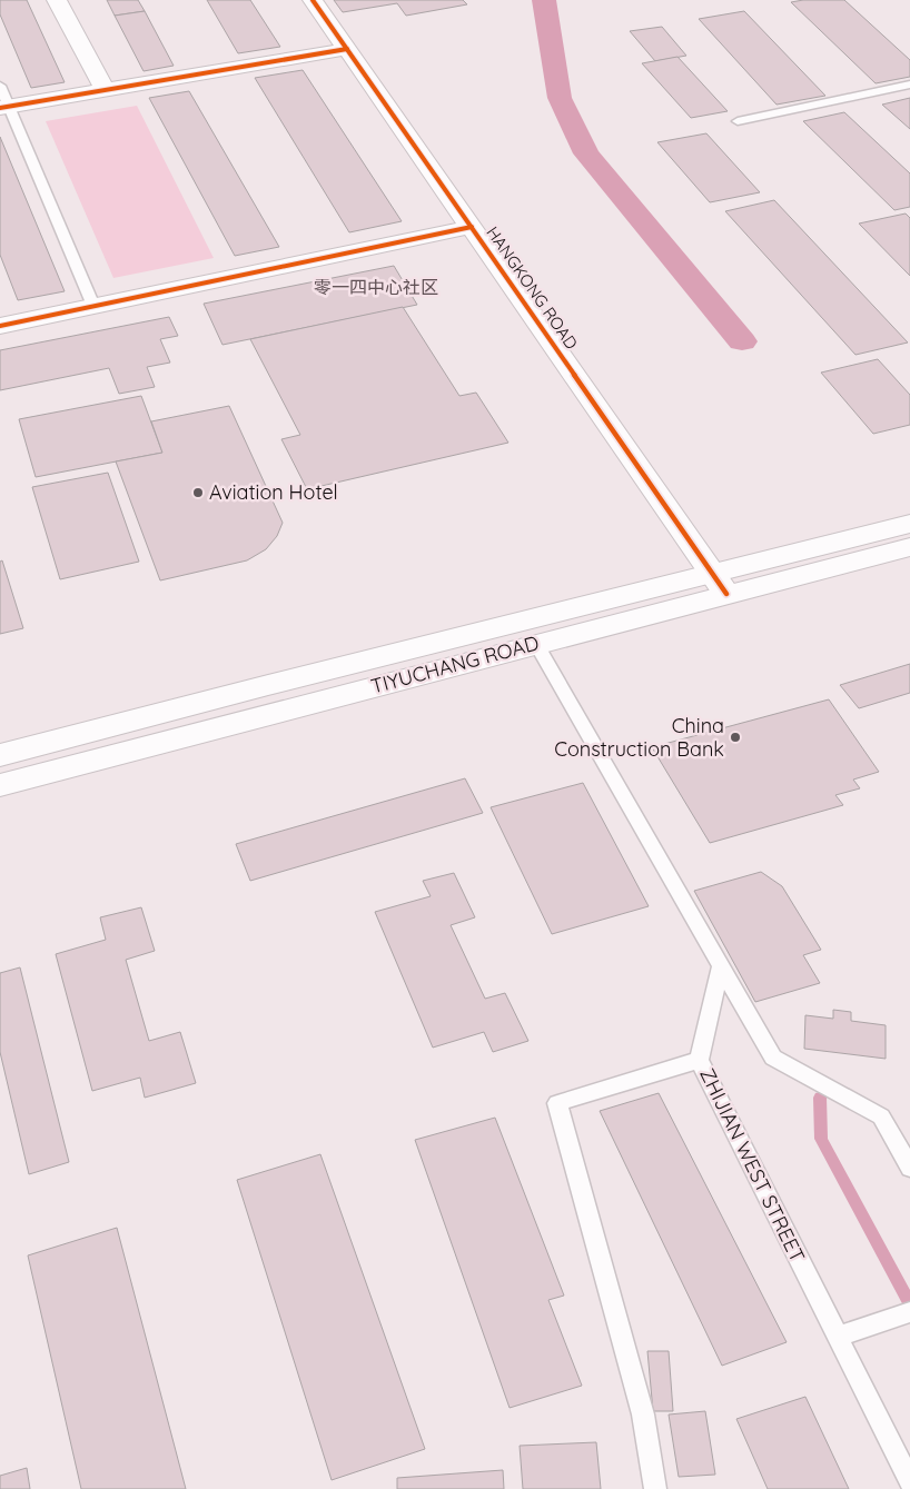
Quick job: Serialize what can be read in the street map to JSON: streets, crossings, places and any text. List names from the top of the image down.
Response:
{
  "streets": {
    "street": ["HANGKONG ROAD", "TIYUCHANG ROAD"],
    "lane": ["ZHIJIAN WEST STREET"]
  },
  "crossings": [
    ["HANGKONG ROAD", "TIYUCHANG ROAD"]
  ],
  "districts": ["零一四中心社区"],
  "places": ["Aviation Hotel", "China Construction Bank"]
}
